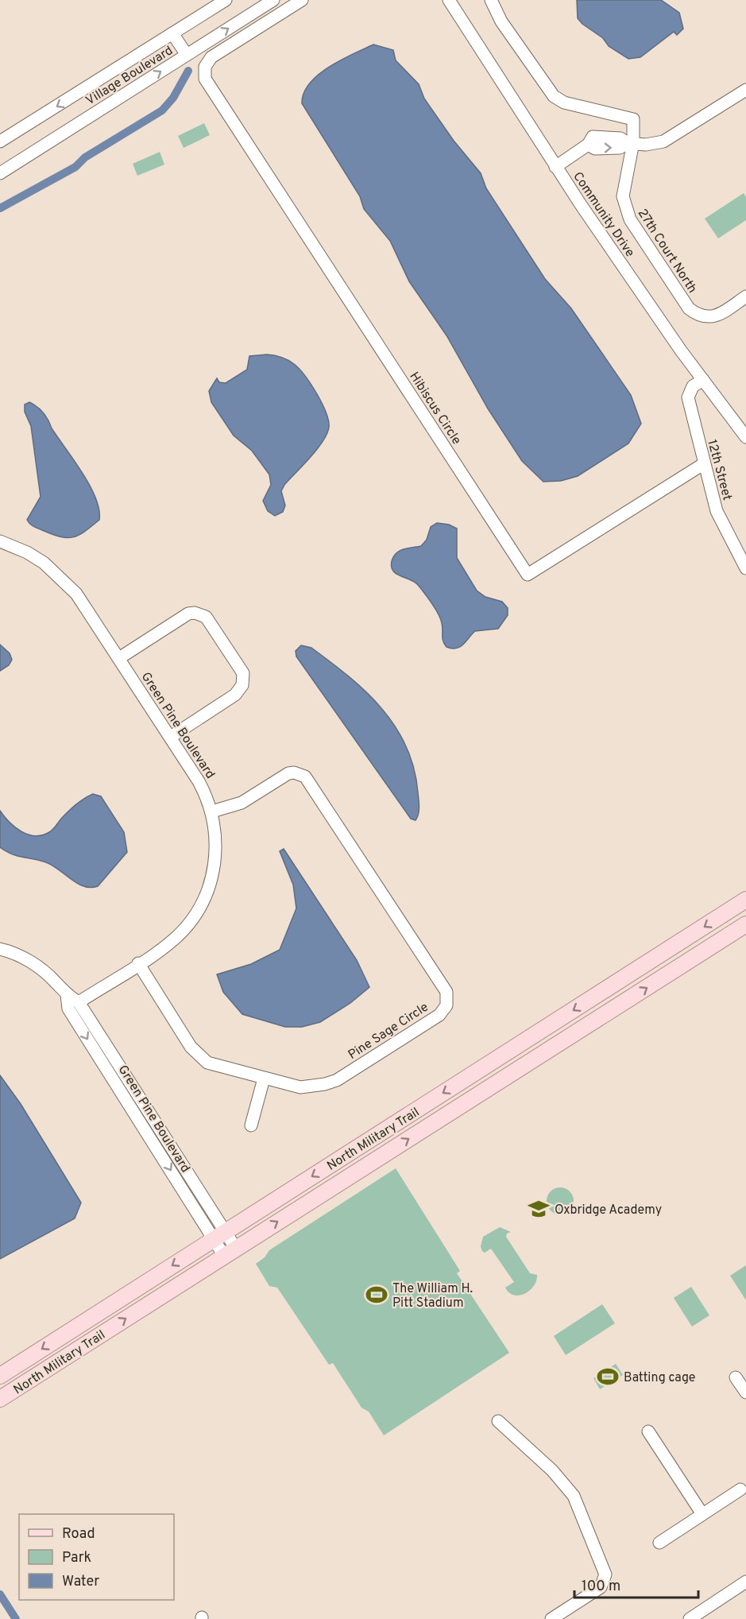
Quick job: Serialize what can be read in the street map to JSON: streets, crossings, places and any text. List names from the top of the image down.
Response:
{
  "streets": {
    "main road": ["North Military Trail"],
    "street": [
      "Village Boulevard",
      "Community Drive",
      "27th Court North",
      "Hibiscus Circle",
      "12th Street",
      "Green Pine Boulevard",
      "Pine Sage Circle"
    ]
  },
  "crossings": [
    ["Community Drive", "12th Street"],
    ["Hibiscus Circle", "12th Street"],
    ["Green Pine Boulevard", "Pine Sage Circle"],
    ["Green Pine Boulevard", "North Military Trail"]
  ],
  "places": {
    "school or university": ["Oxbridge Academy"],
    "sports": ["The William H. Pitt Stadium", "Batting cage"]
  },
  "legend": ["Road", "Park", "Water"],
  "scale_bar": "100 m"
}
